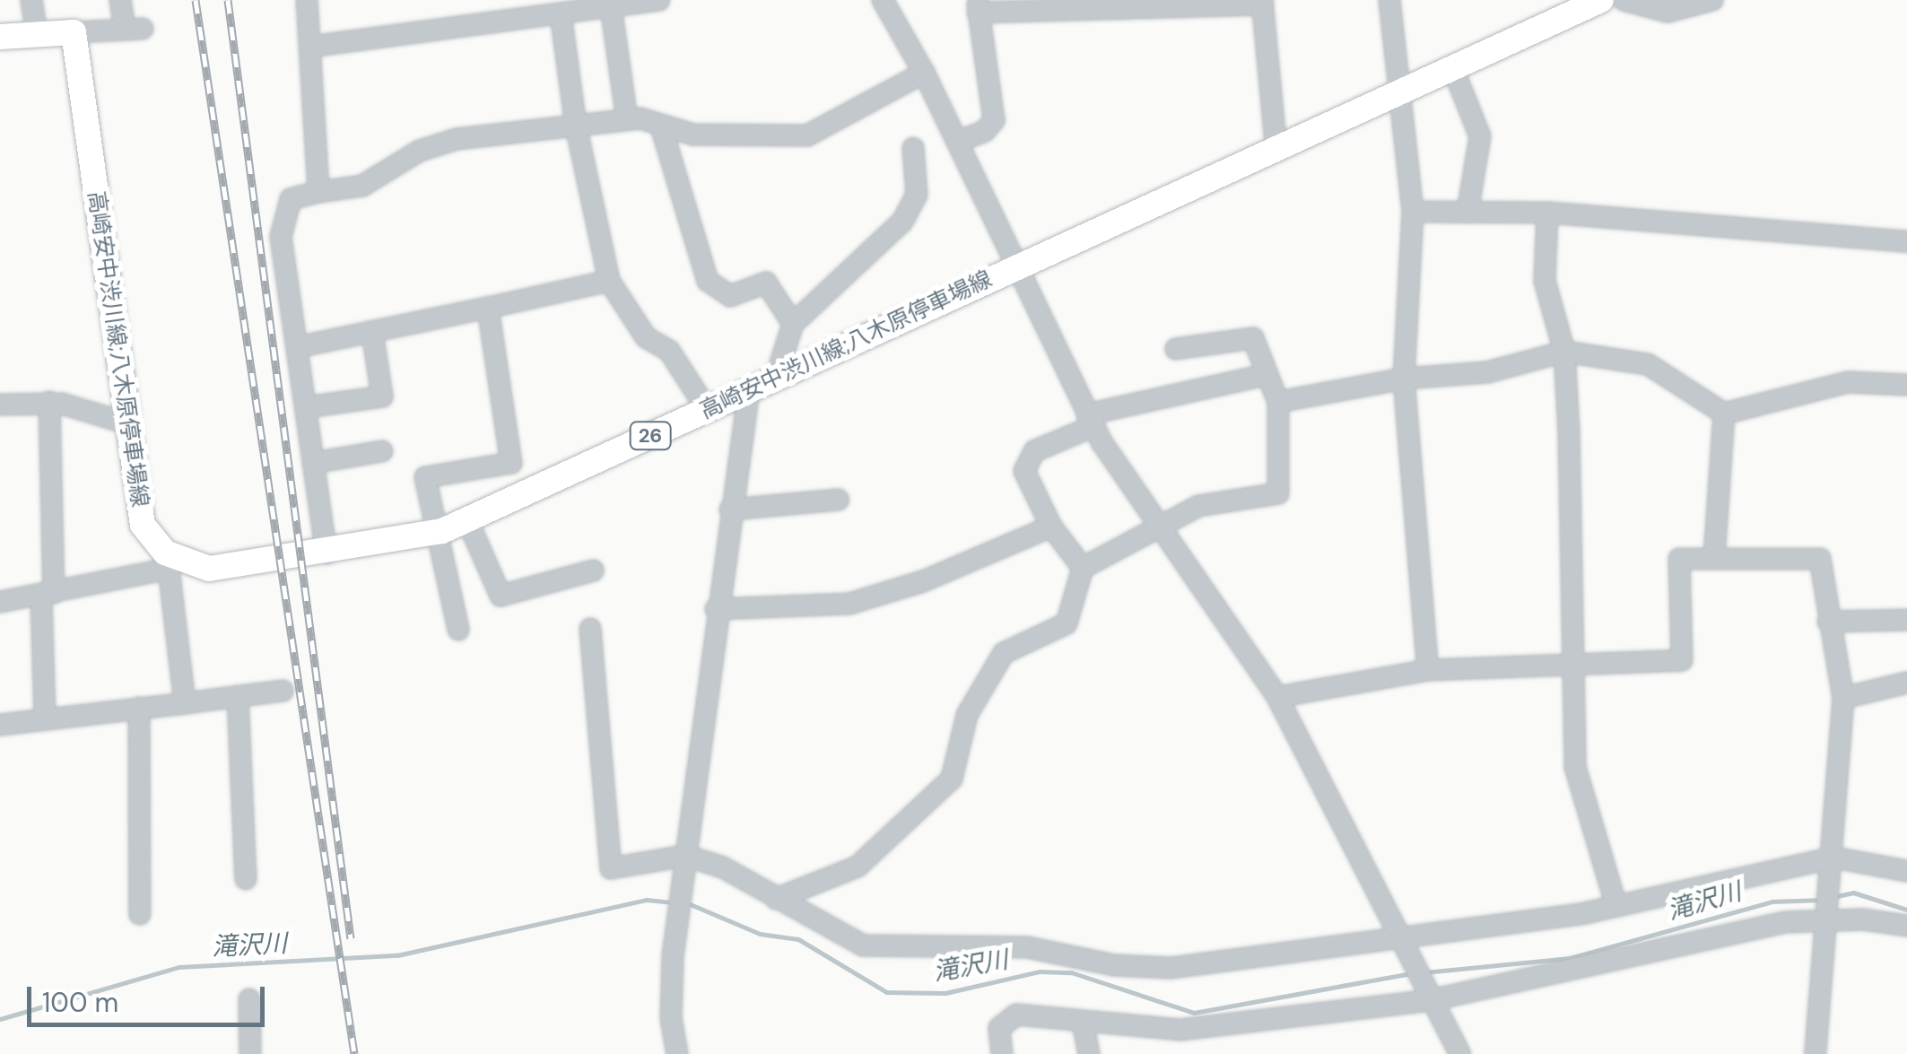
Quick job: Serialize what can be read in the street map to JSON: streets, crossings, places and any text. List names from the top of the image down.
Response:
{
  "streets": {
    "main road": ["高崎安中渋川線;八木原停車場線", "26"]
  },
  "water": ["滝沢川"],
  "scale_bar": "100 m"
}
